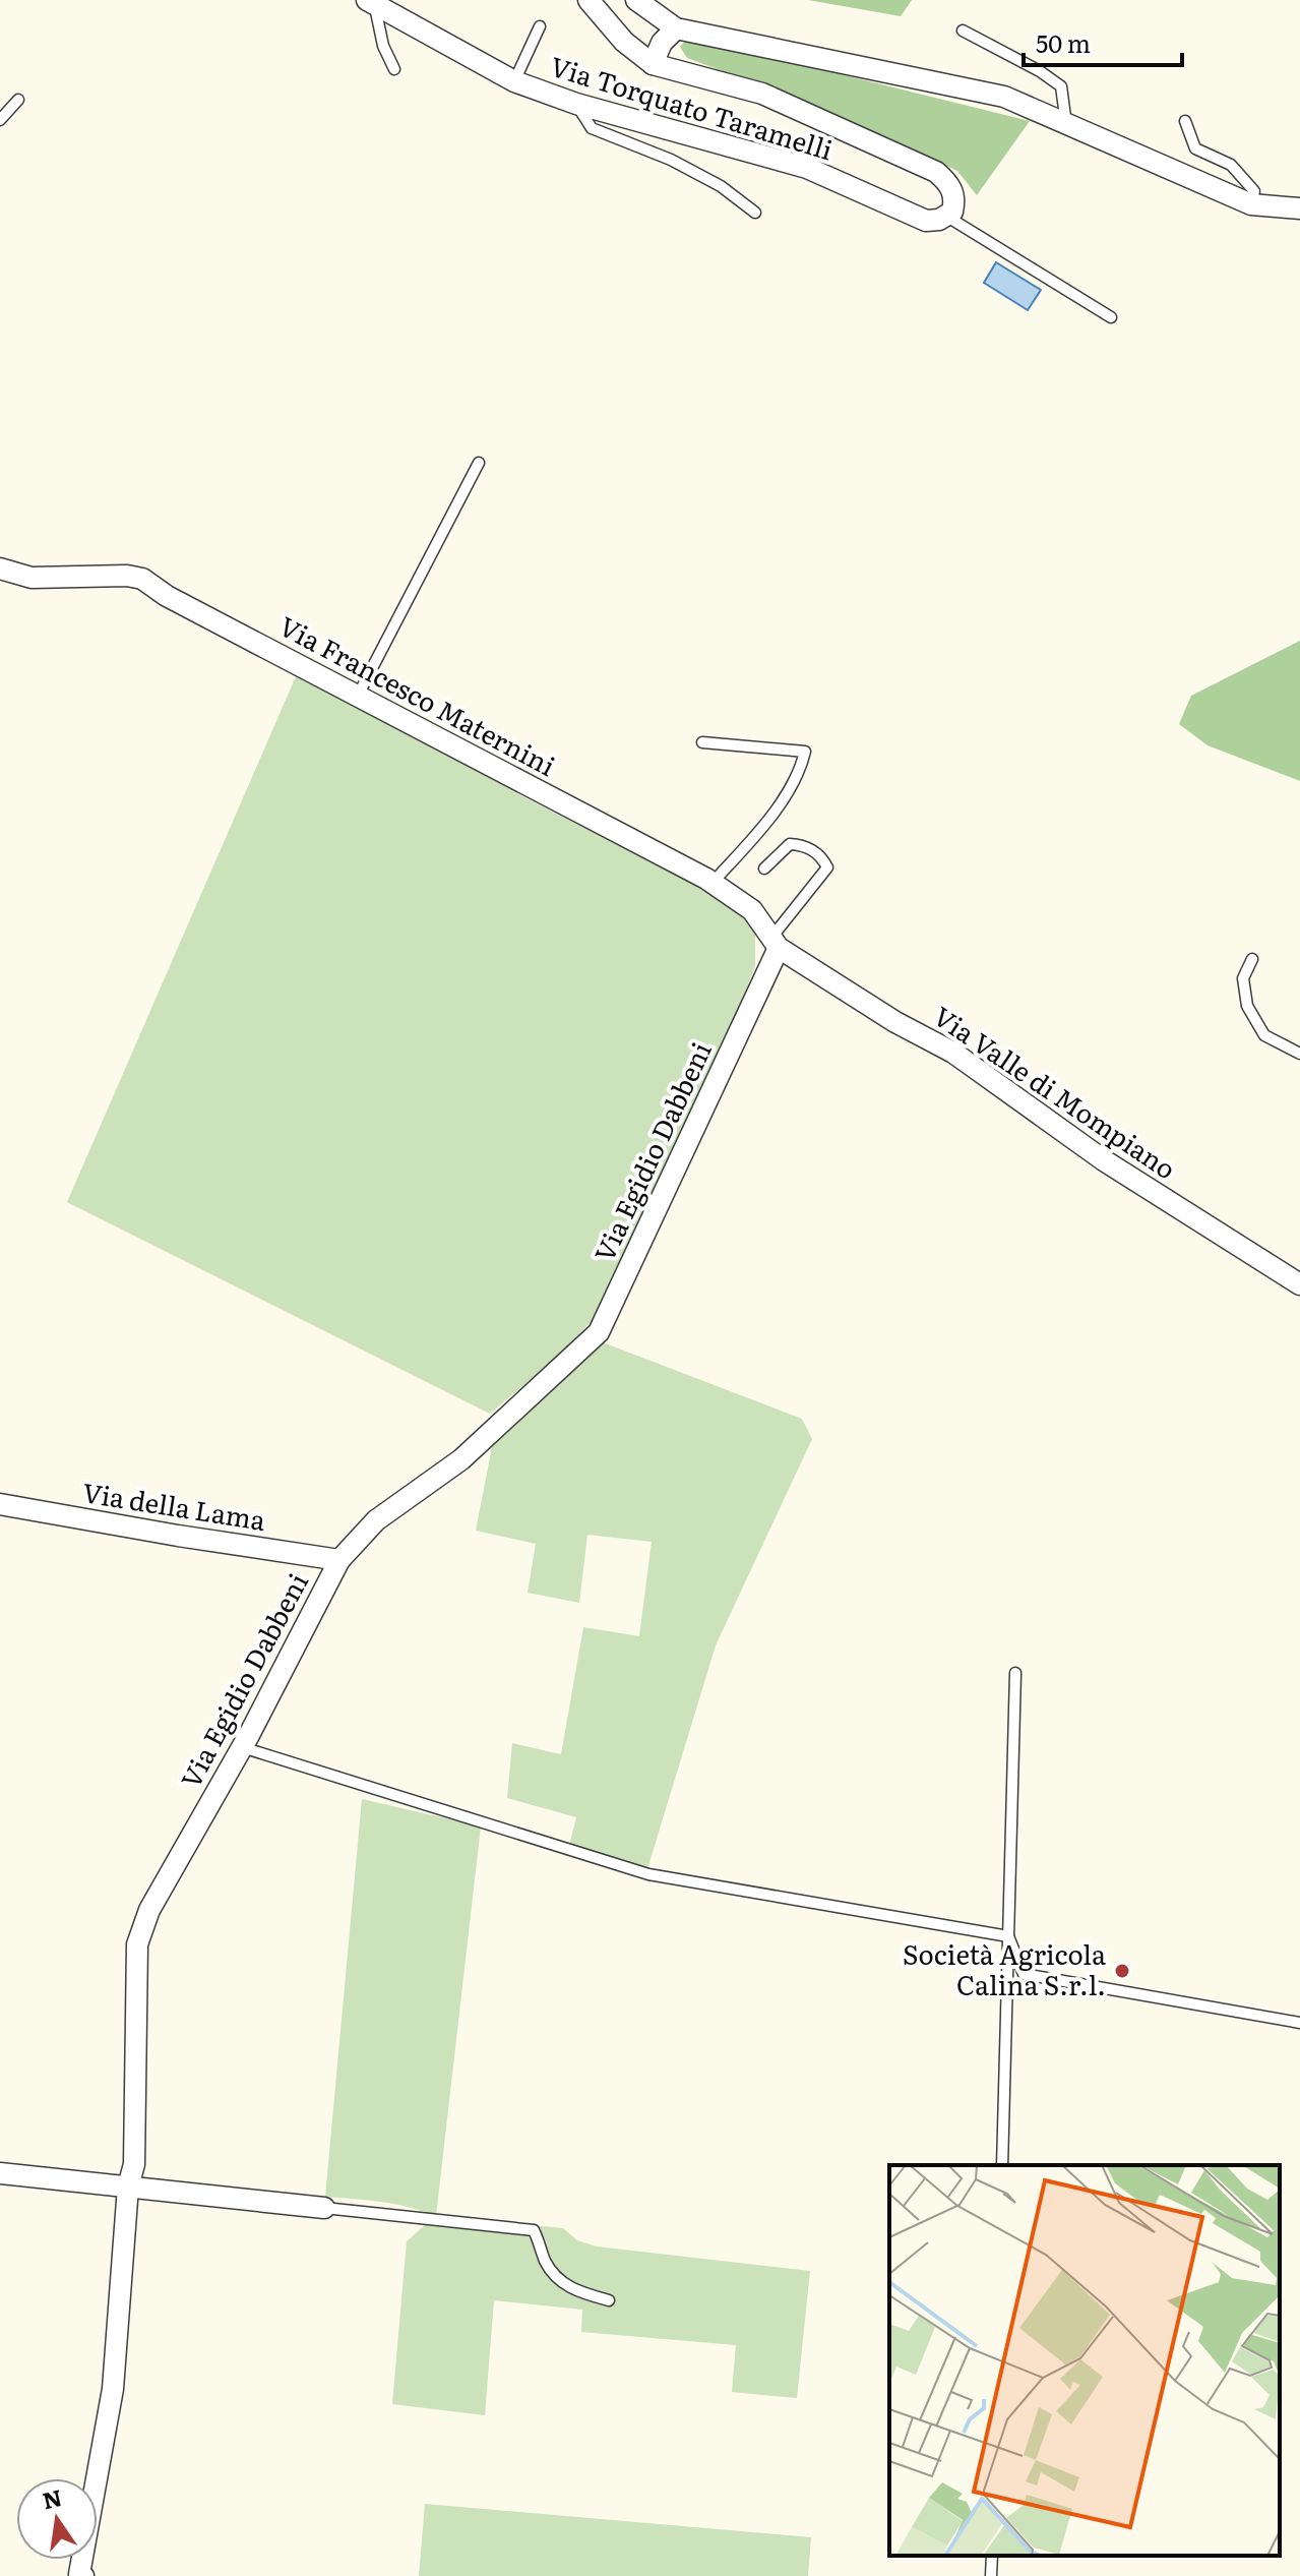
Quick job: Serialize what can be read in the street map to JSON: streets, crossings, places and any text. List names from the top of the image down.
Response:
{
  "streets": {
    "street": [
      "Via Torquato Taramelli",
      "Via Francesco Maternini",
      "Via Valle di Mompiano",
      "Via Egidio Dabbeni",
      "Via della Lama"
    ]
  },
  "crossings": [
    ["Via Francesco Maternini", "Via Valle di Mompiano"],
    ["Via Francesco Maternini", "Via Egidio Dabbeni"],
    ["Via Valle di Mompiano", "Via Egidio Dabbeni"],
    ["Via Egidio Dabbeni", "Via della Lama"]
  ],
  "places": ["Società Agricola Calina S.r.l."],
  "scale_bar": "50 m",
  "north": "top"
}
